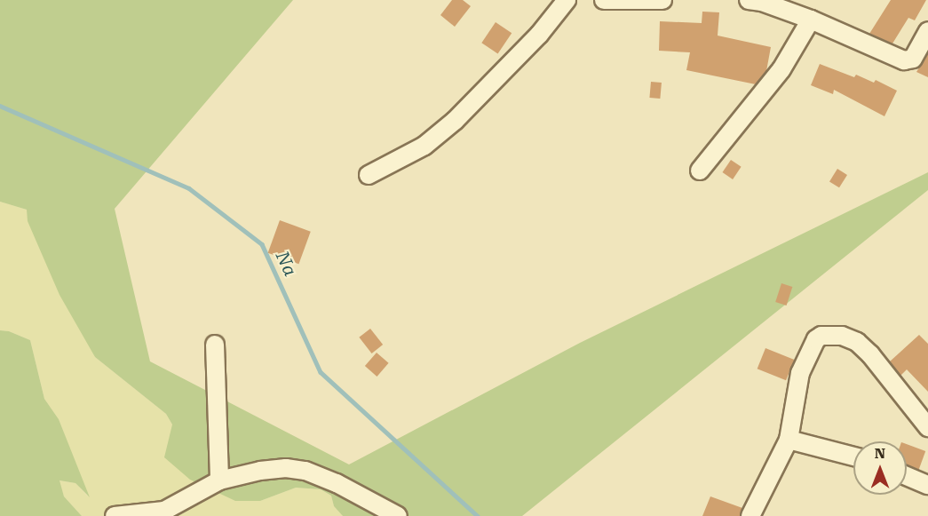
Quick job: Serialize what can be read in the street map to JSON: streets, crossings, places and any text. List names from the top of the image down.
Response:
{
  "water": ["Na"],
  "north": "top"
}
